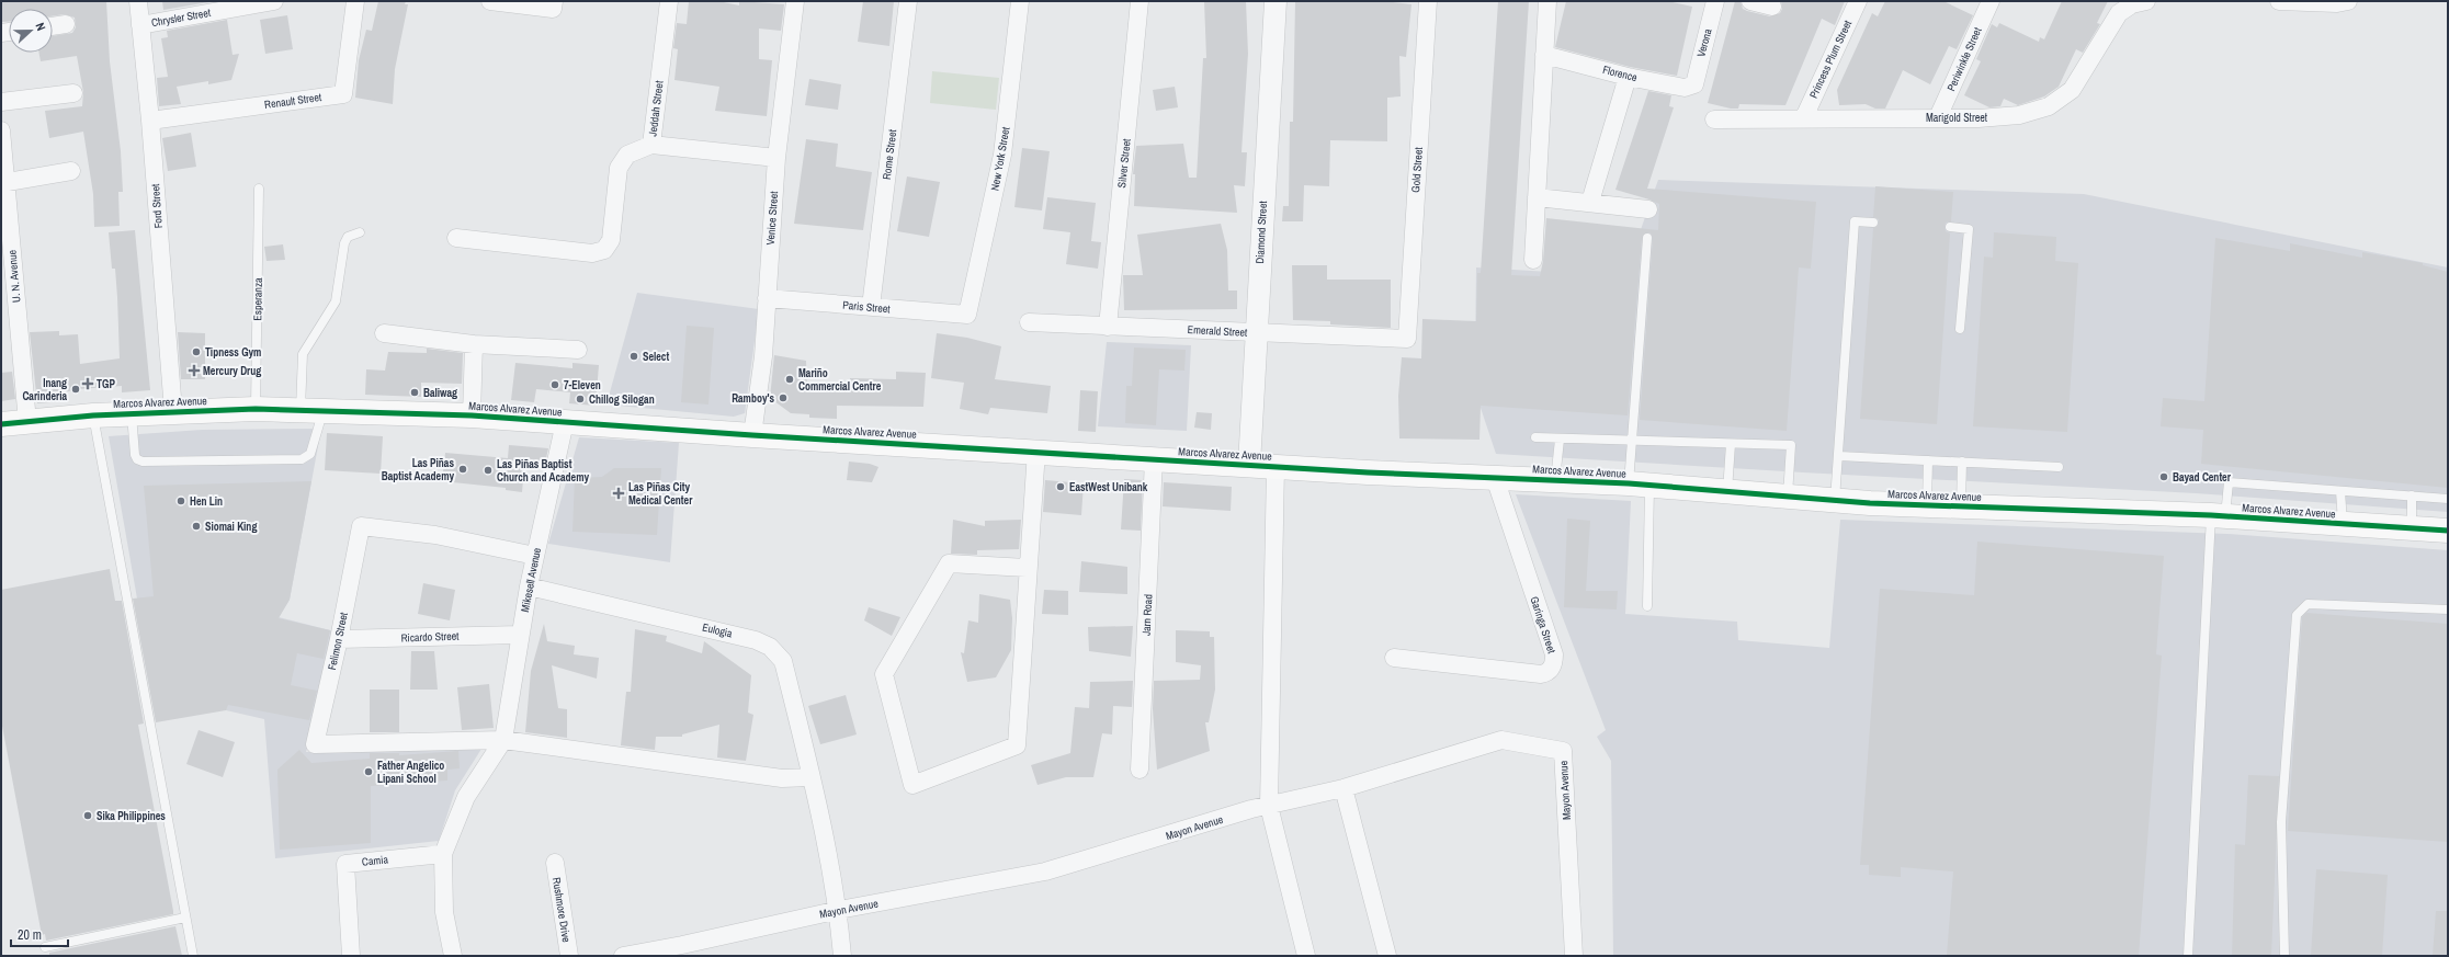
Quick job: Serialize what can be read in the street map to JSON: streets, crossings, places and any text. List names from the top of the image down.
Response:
{
  "streets": {
    "main road": ["Marcos Alvarez Avenue"],
    "street": [
      "Chrysler Street",
      "Verona",
      "Princess Plum Street",
      "Periwinkle Street",
      "Florence",
      "Renault Street",
      "Jeddah Street",
      "Marigold Street",
      "Rome Street",
      "New York Street",
      "Silver Street",
      "Gold Street",
      "Ford Street",
      "Venice Street",
      "Diamond Street",
      "U. N. Avenue",
      "Paris Street",
      "Emerald Street",
      "Mikesell Avenue",
      "Jarn Road",
      "Garinga Street",
      "Eulogia",
      "Ricardo Street",
      "Felimon Street",
      "Mayon Avenue",
      "Camia",
      "Rushmore Drive"
    ],
    "lane": ["Esperanza"]
  },
  "crossings": [
    ["Chrysler Street", "Ford Street"],
    ["Verona", "Florence"],
    ["Princess Plum Street", "Marigold Street"],
    ["Periwinkle Street", "Marigold Street"],
    ["Renault Street", "Ford Street"],
    ["Jeddah Street", "Venice Street"],
    ["Rome Street", "Paris Street"],
    ["New York Street", "Paris Street"],
    ["Silver Street", "Emerald Street"],
    ["Gold Street", "Emerald Street"],
    ["Ford Street", "Marcos Alvarez Avenue"],
    ["Venice Street", "Paris Street"],
    ["Venice Street", "Marcos Alvarez Avenue"],
    ["Diamond Street", "Emerald Street"],
    ["Diamond Street", "Marcos Alvarez Avenue"],
    ["U. N. Avenue", "Marcos Alvarez Avenue"],
    ["Esperanza", "Marcos Alvarez Avenue"],
    ["Marcos Alvarez Avenue", "Mikesell Avenue"],
    ["Marcos Alvarez Avenue", "Jarn Road"],
    ["Marcos Alvarez Avenue", "Garinga Street"],
    ["Mikesell Avenue", "Eulogia"],
    ["Mikesell Avenue", "Ricardo Street"],
    ["Mikesell Avenue", "Felimon Street"],
    ["Eulogia", "Mayon Avenue"],
    ["Ricardo Street", "Felimon Street"]
  ],
  "places": {
    "other": [
      "Tipness Gym",
      "Select",
      "Mariño Commercial Centre",
      "7-Eleven",
      "Inang Carinderia",
      "Baliwag",
      "Ramboy's",
      "Chillog Silogan",
      "Las Piñas Baptist Academy",
      "Las Piñas Baptist Church and Academy",
      "Bayad Center",
      "EastWest Unibank",
      "Hen Lin",
      "Siomai King",
      "Father Angelico Lipani School",
      "Sika Philippines"
    ],
    "health": ["Mercury Drug", "TGP", "Las Piñas City Medical Center"]
  },
  "scale_bar": "20 m",
  "north": "right"
}
